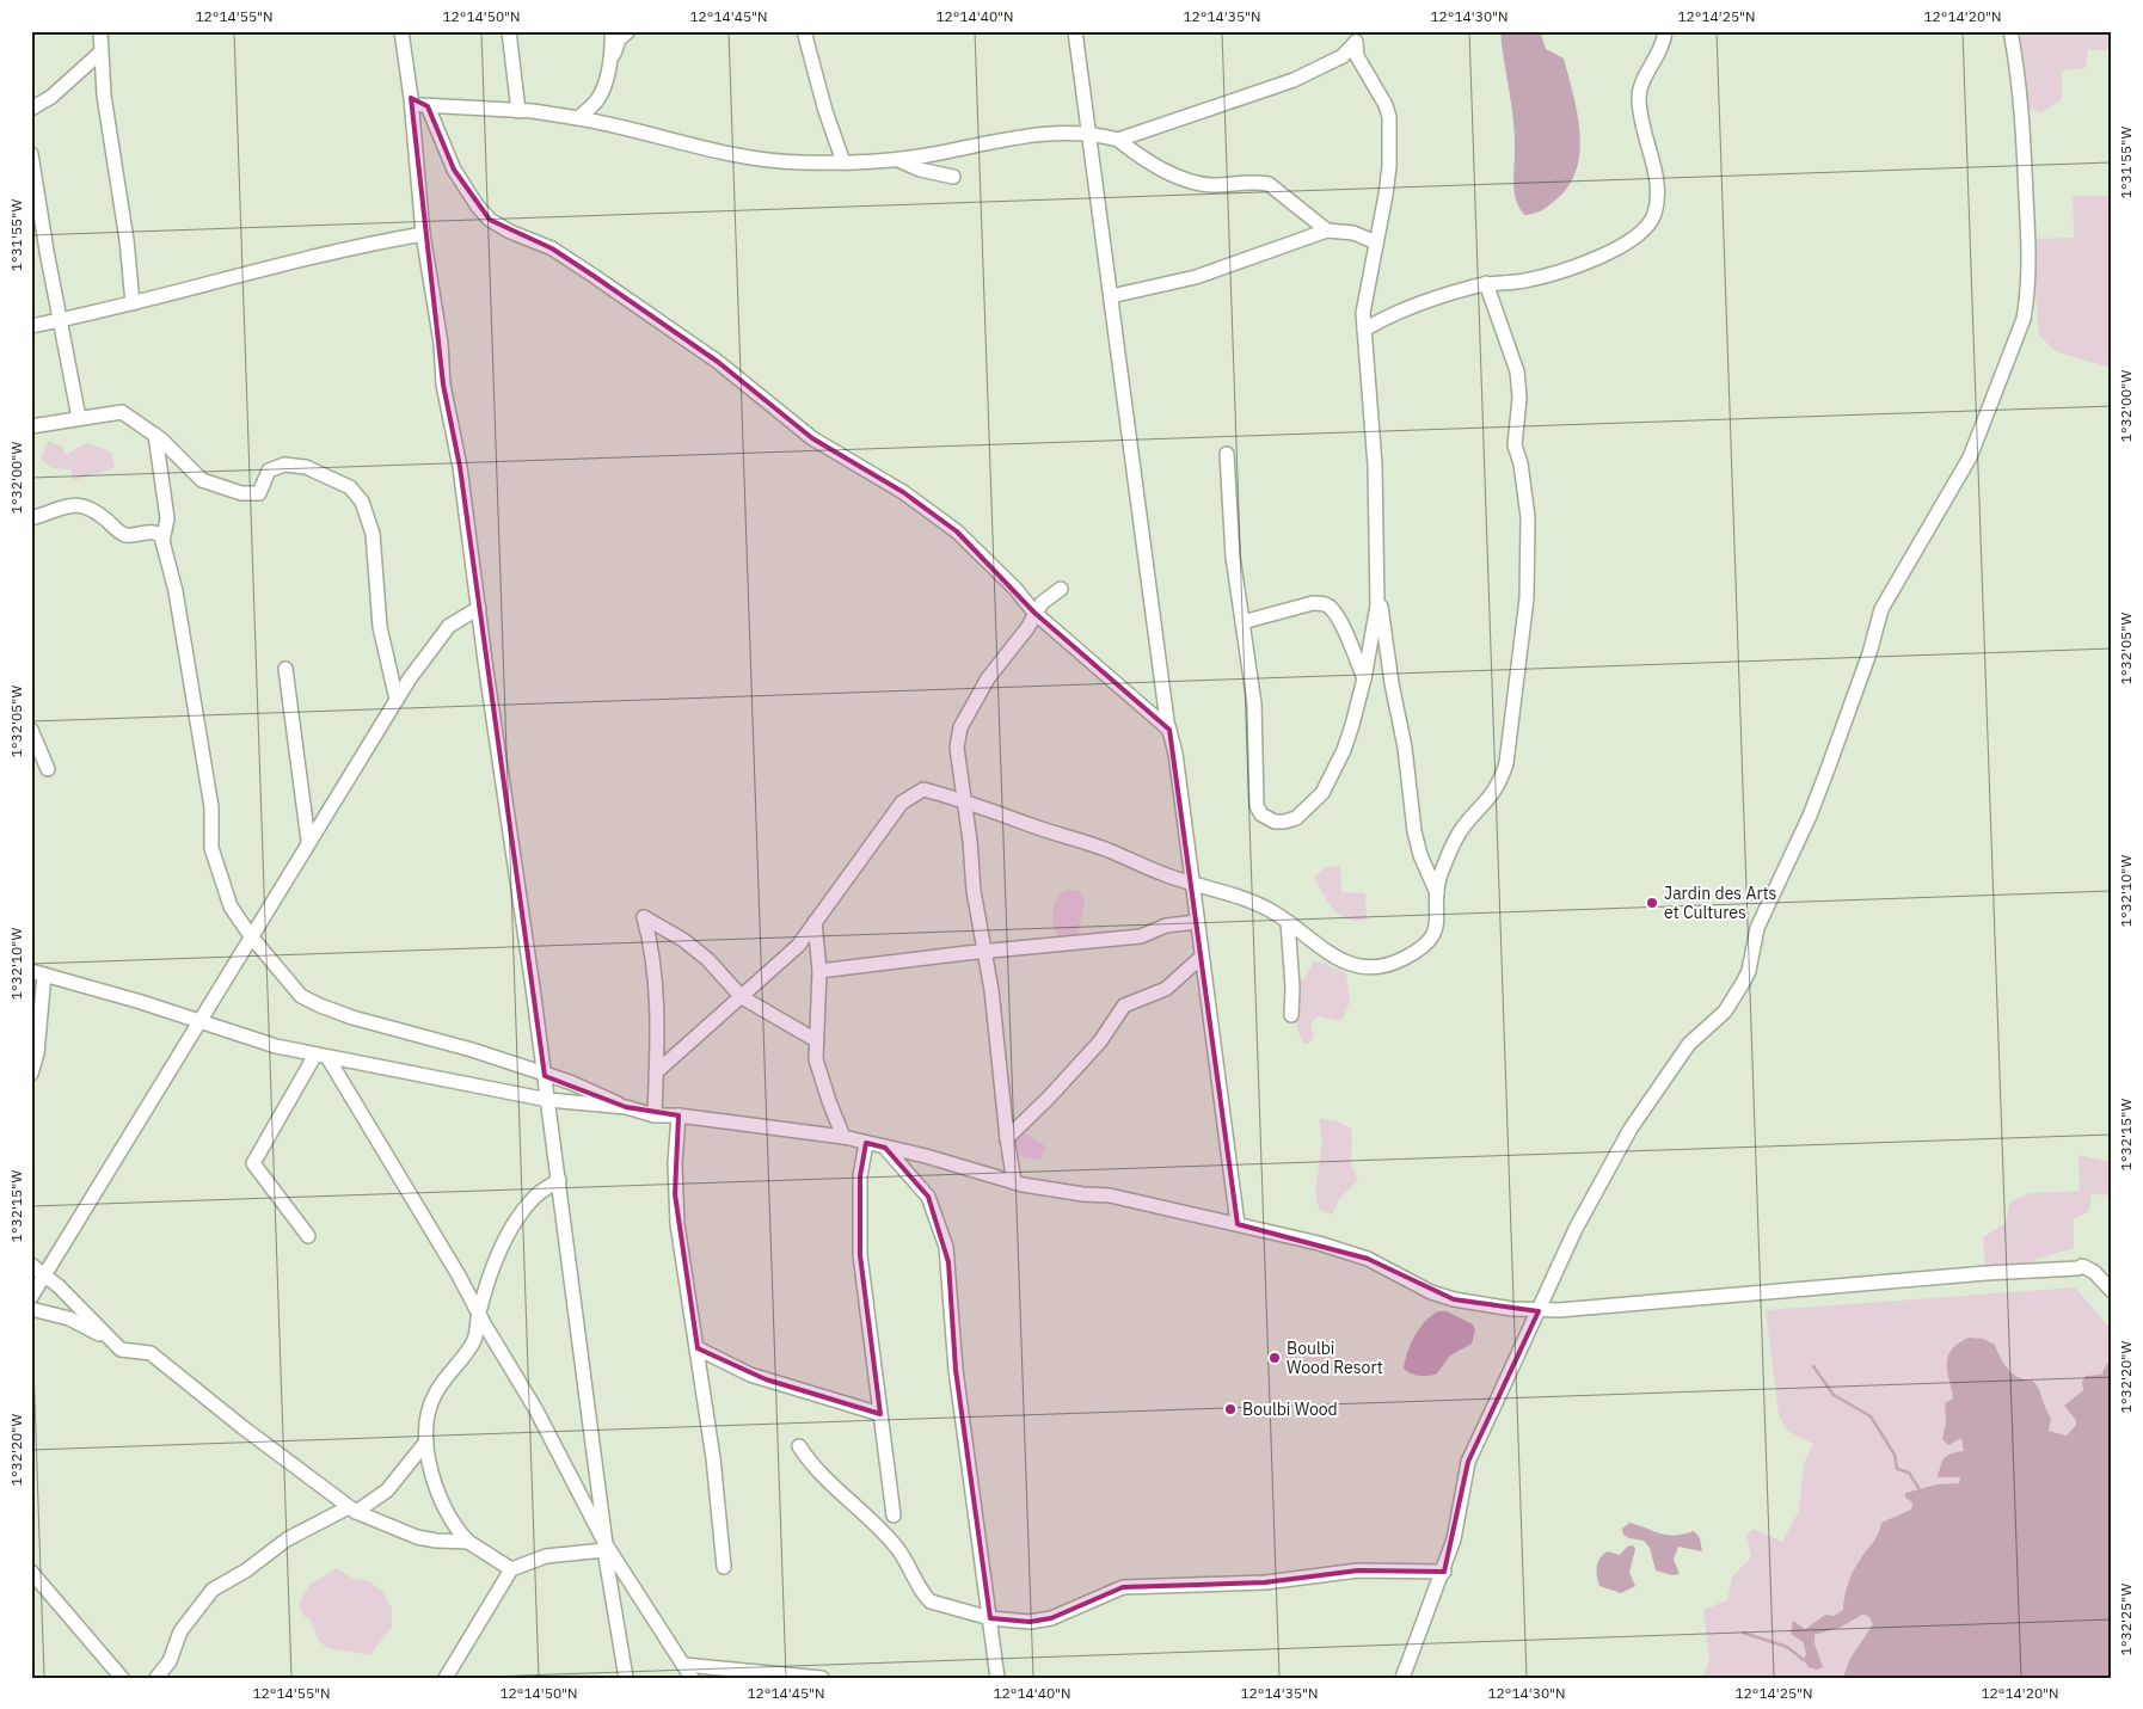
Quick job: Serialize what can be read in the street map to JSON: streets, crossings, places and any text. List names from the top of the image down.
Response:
{
  "places": ["Jardin des Arts et Cultures", "Boulbi Wood Resort", "Boulbi Wood"],
  "coordinates": [
    "12°14'55\"N",
    "12°14'50\"N",
    "12°14'45\"N",
    "12°14'40\"N",
    "12°14'35\"N",
    "12°14'30\"N",
    "12°14'25\"N",
    "12°14'20\"N",
    "1°31'55\"W",
    "1°32'00\"W",
    "1°32'05\"W",
    "1°32'10\"W",
    "1°32'15\"W",
    "1°32'20\"W",
    "1°32'25\"W"
  ]
}
